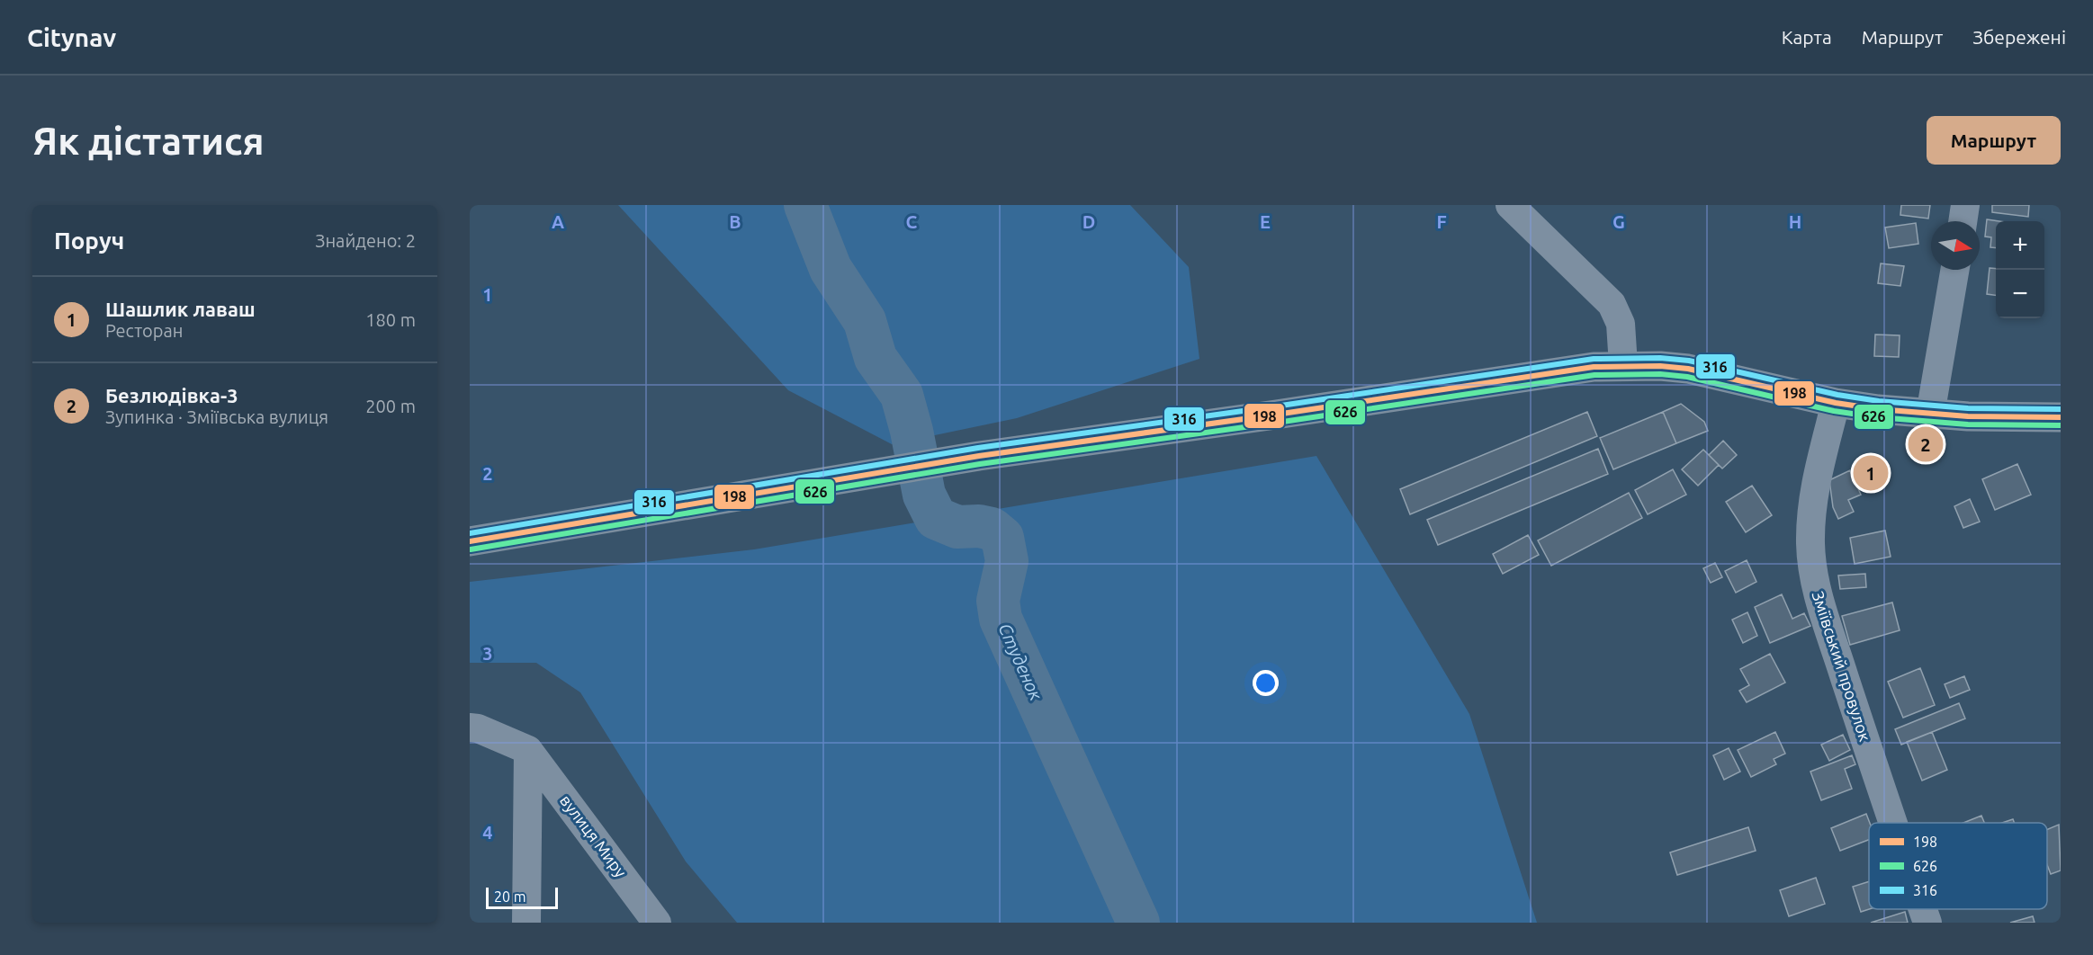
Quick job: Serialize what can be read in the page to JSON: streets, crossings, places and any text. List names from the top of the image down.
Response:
{
  "streets": {
    "street": ["Зміївський провулок", "вулиця Миру"]
  },
  "water": ["Студенок"],
  "lines": ["transit line 316", "transit line 198", "transit line 626"],
  "legend": ["198", "626", "316"],
  "scale_bar": "20 m",
  "north": "right",
  "page": {
    "header": "Citynav",
    "nav": ["Карта", "Маршрут", "Збережені"],
    "buttons": "Маршрут",
    "title": "Як дістатися",
    "heading": ["Поруч", "Знайдено: 2"],
    "map_buttons": ["+", "−"],
    "list": [
      {
        "mark": "1",
        "name": "Шашлик лаваш",
        "note": "Ресторан",
        "value": "180 m"
      },
      {
        "mark": "2",
        "name": "Безлюдівка-3",
        "note": "Зупинка · Зміївська вулиця",
        "value": "200 m"
      }
    ],
    "pins": ["2", "1"],
    "scale": "20 m"
  },
  "grid": {
    "columns": [
      "A",
      "B",
      "C",
      "D",
      "E",
      "F",
      "G",
      "H"
    ],
    "rows": [
      "1",
      "2",
      "3",
      "4"
    ]
  }
}
